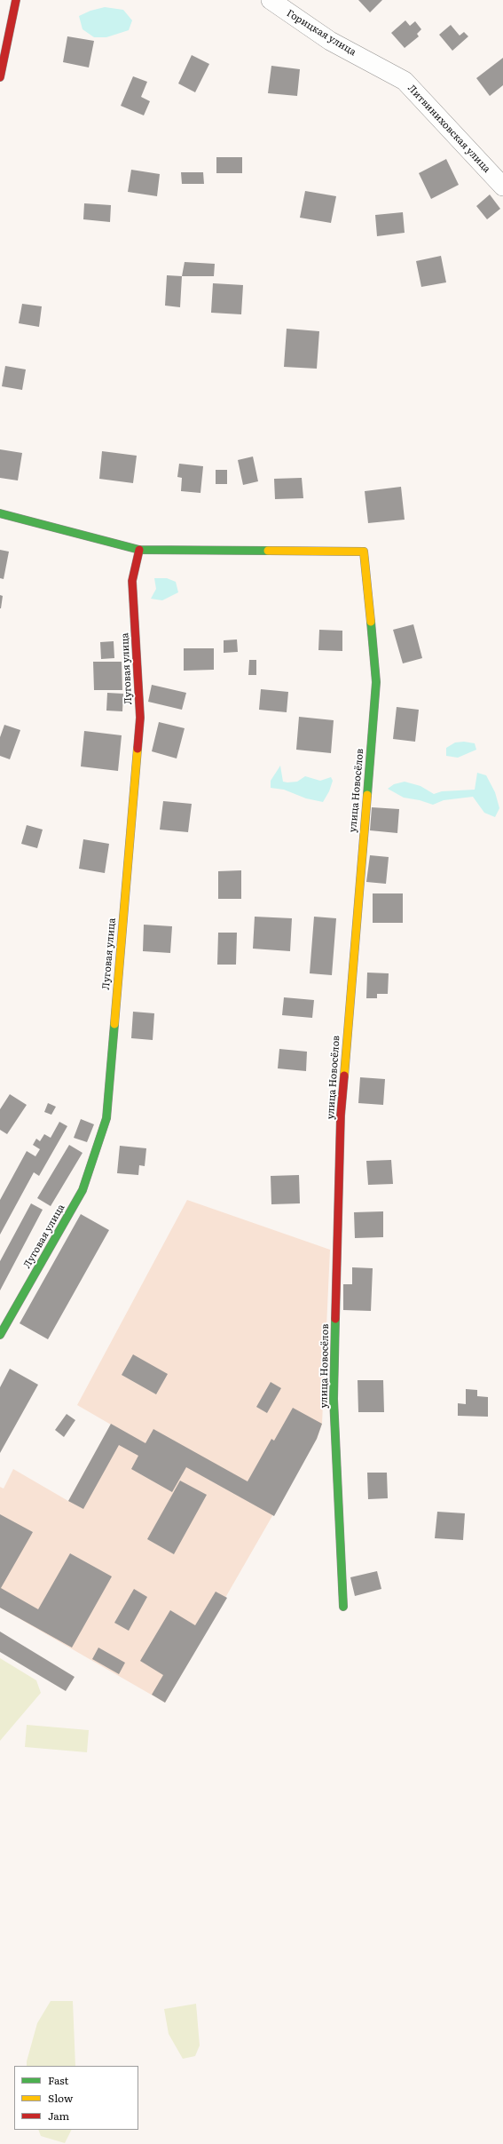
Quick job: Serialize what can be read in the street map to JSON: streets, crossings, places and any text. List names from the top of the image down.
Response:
{
  "streets": {
    "street": [
      "Горицкая улица",
      "Литвиниховская улица",
      "Луговая улица",
      "улица Новосёлов"
    ]
  },
  "crossings": [
    ["Горицкая улица", "Литвиниховская улица"],
    ["Луговая улица", "улица Новосёлов"]
  ],
  "legend": ["Fast", "Slow", "Jam"]
}
